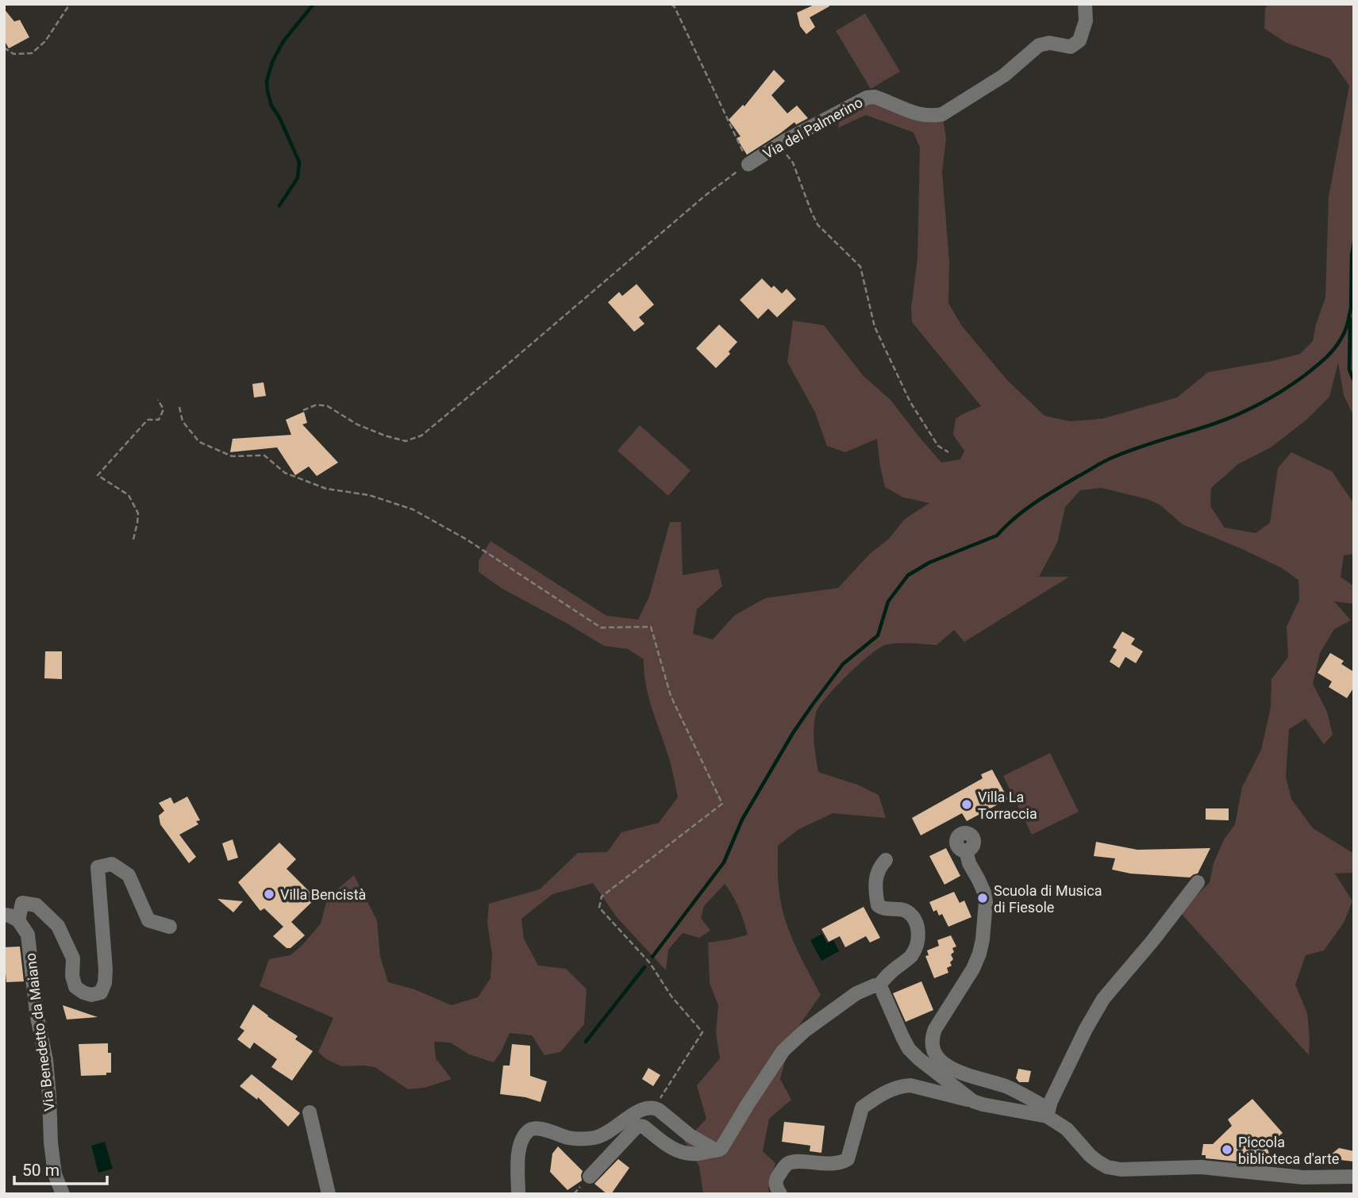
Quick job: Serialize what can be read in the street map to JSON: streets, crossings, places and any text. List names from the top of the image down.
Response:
{
  "streets": {
    "street": ["Via del Palmerino", "Via Benedetto da Maiano"]
  },
  "places": [
    "Villa La Torraccia",
    "Villa Bencistà",
    "Scuola di Musica di Fiesole",
    "Piccola biblioteca d'arte"
  ],
  "scale_bar": "50 m"
}
